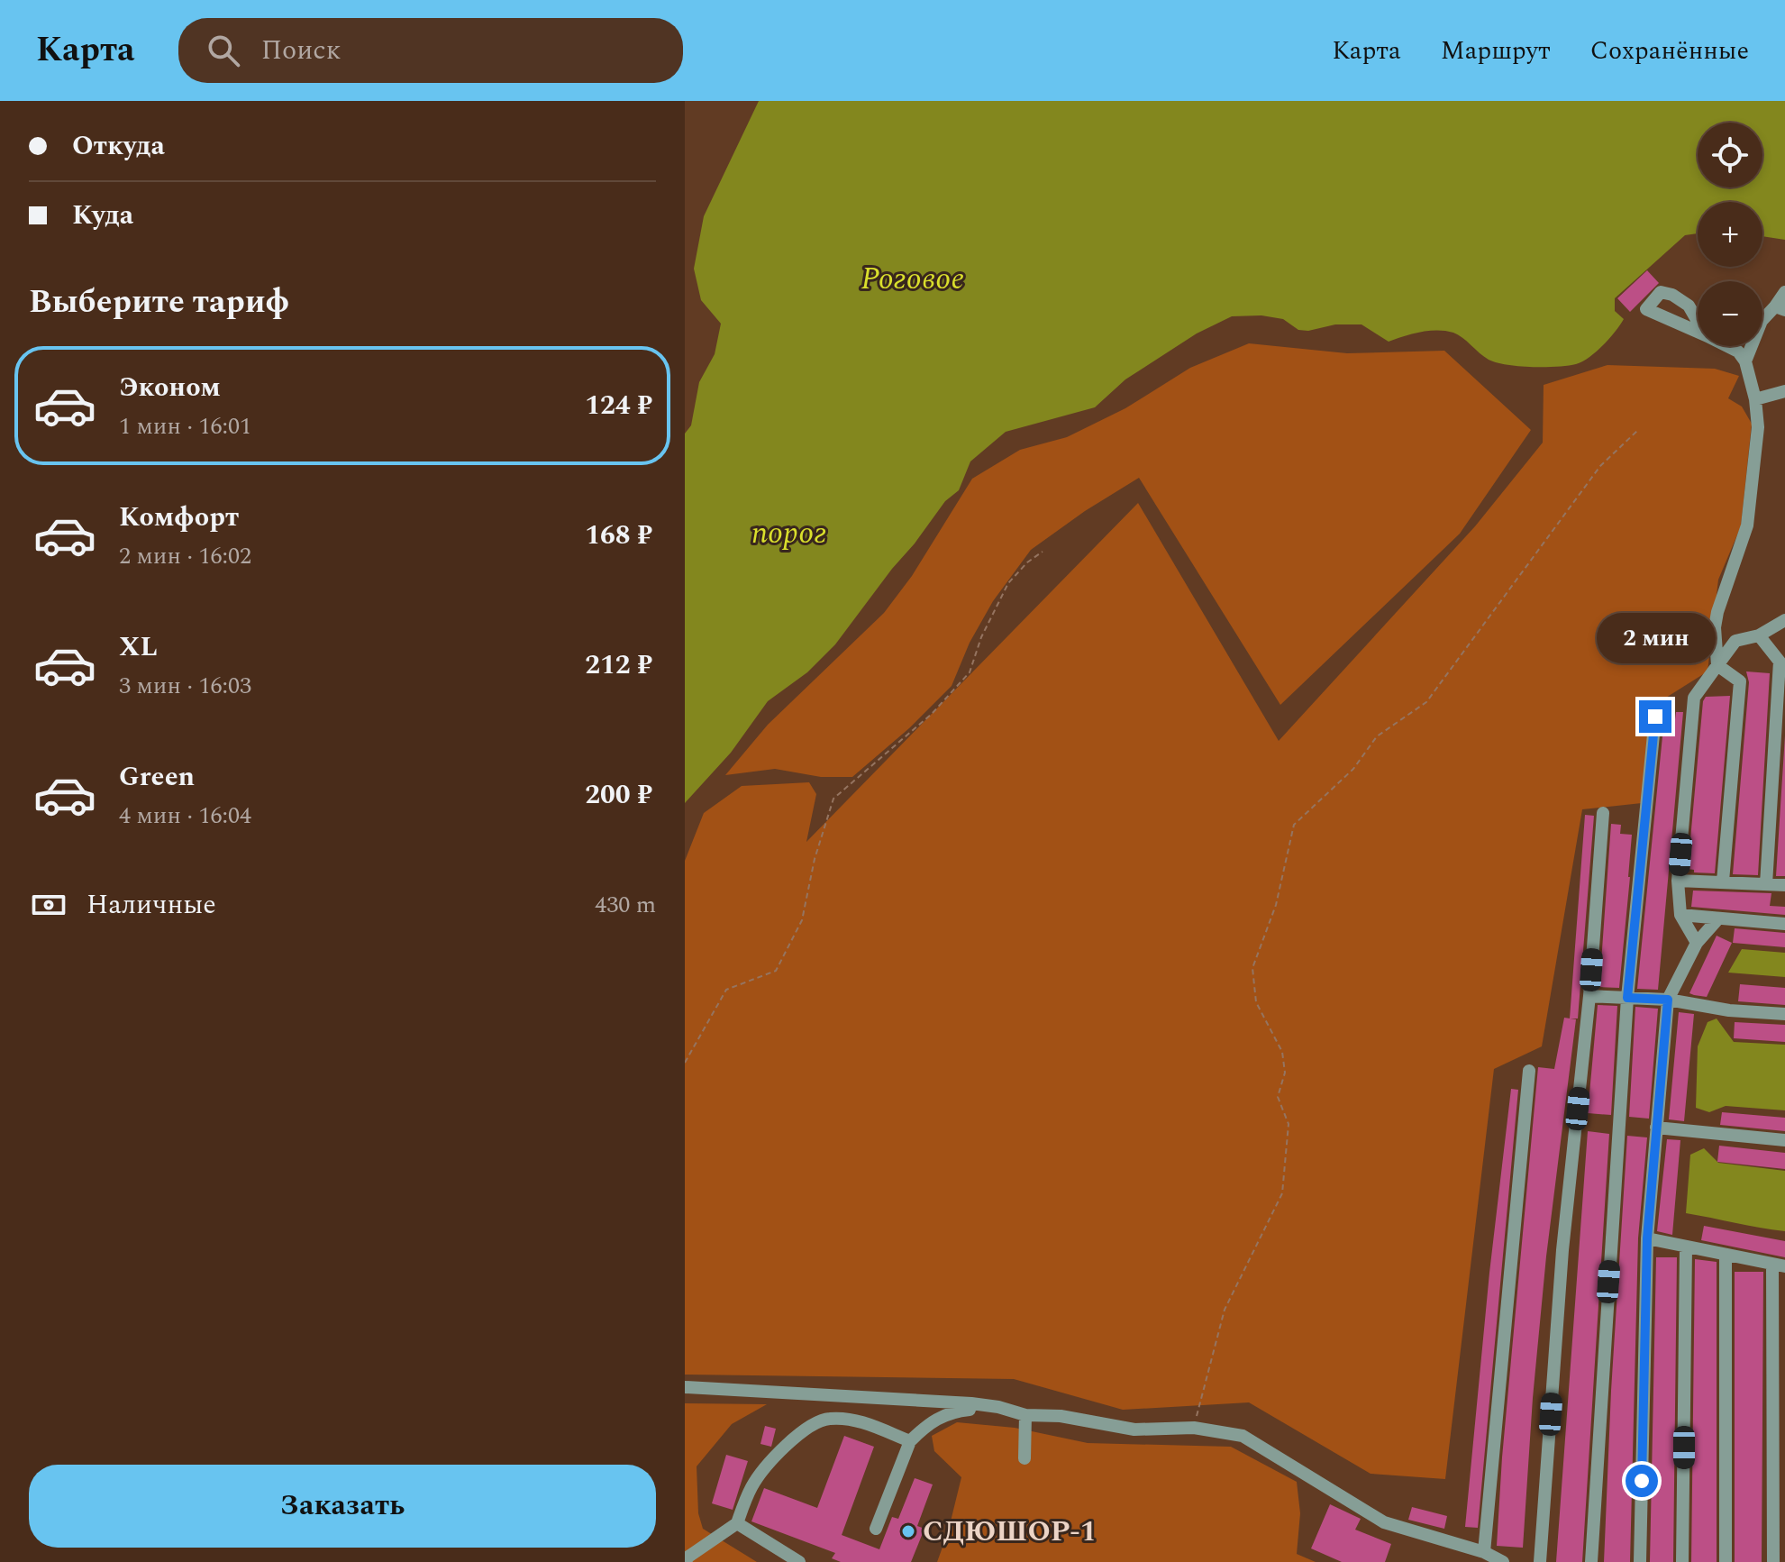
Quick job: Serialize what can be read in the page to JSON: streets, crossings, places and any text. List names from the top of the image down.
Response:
{
  "water": ["Роговое", "порог"],
  "places": ["СДЮШОР-1"],
  "page": {
    "header": "Карта",
    "search": "Поиск",
    "nav": ["Карта", "Маршрут", "Сохранённые"],
    "banner": ["Откуда", "Куда"],
    "map_buttons": ["+", "−"],
    "heading": "Выберите тариф",
    "list": [
      {
        "name": "Эконом",
        "note": "1 мин · 16:01",
        "value": "124 ₽"
      },
      {
        "name": "Комфорт",
        "note": "2 мин · 16:02",
        "value": "168 ₽"
      },
      {
        "name": "XL",
        "note": "3 мин · 16:03",
        "value": "212 ₽"
      },
      {
        "name": "Green",
        "note": "4 мин · 16:04",
        "value": "200 ₽"
      }
    ],
    "bubble": "2 мин",
    "pay": ["Наличные", "430 m"],
    "buttons": "Заказать"
  }
}
